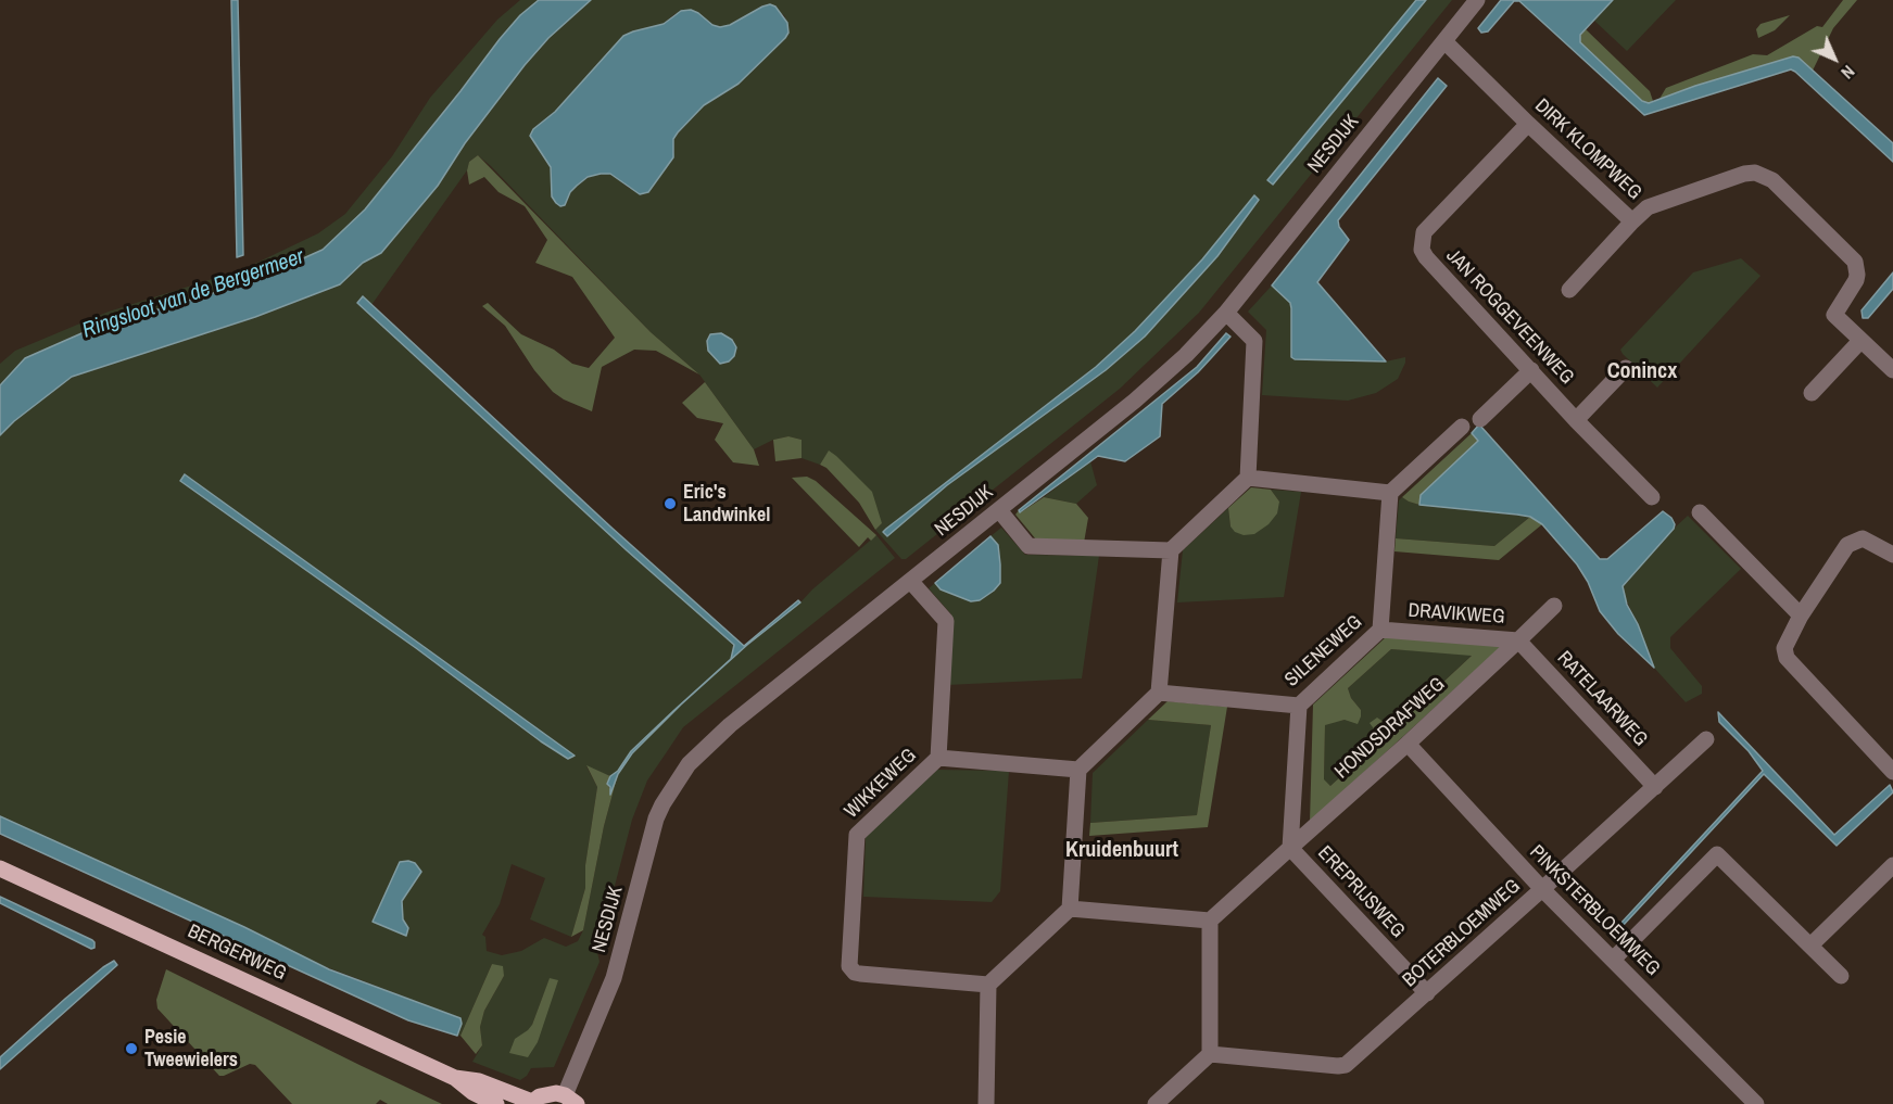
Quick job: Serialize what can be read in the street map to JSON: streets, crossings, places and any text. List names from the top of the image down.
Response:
{
  "streets": {
    "main road": ["BERGERWEG"],
    "street": [
      "NESDIJK",
      "DIRK KLOMPWEG",
      "JAN ROGGEVEENWEG",
      "DRAVIKWEG",
      "SILENEWEG",
      "RATELAARWEG",
      "HONDSDRAFWEG",
      "WIKKEWEG",
      "EREPRIJSWEG",
      "PINKSTERBLOEMWEG",
      "BOTERBLOEMWEG"
    ]
  },
  "crossings": [
    ["NESDIJK", "DIRK KLOMPWEG"],
    ["NESDIJK", "WIKKEWEG"],
    ["DIRK KLOMPWEG", "JAN ROGGEVEENWEG"],
    ["DRAVIKWEG", "SILENEWEG"],
    ["DRAVIKWEG", "RATELAARWEG"],
    ["DRAVIKWEG", "HONDSDRAFWEG"],
    ["RATELAARWEG", "HONDSDRAFWEG"],
    ["RATELAARWEG", "BOTERBLOEMWEG"],
    ["HONDSDRAFWEG", "EREPRIJSWEG"],
    ["HONDSDRAFWEG", "PINKSTERBLOEMWEG"],
    ["EREPRIJSWEG", "BOTERBLOEMWEG"],
    ["PINKSTERBLOEMWEG", "BOTERBLOEMWEG"]
  ],
  "districts": ["Conincx", "Kruidenbuurt"],
  "water": ["Ringsloot van de Bergermeer"],
  "places": ["Eric's Landwinkel", "Pesie Tweewielers"],
  "north": "bottom right"
}
